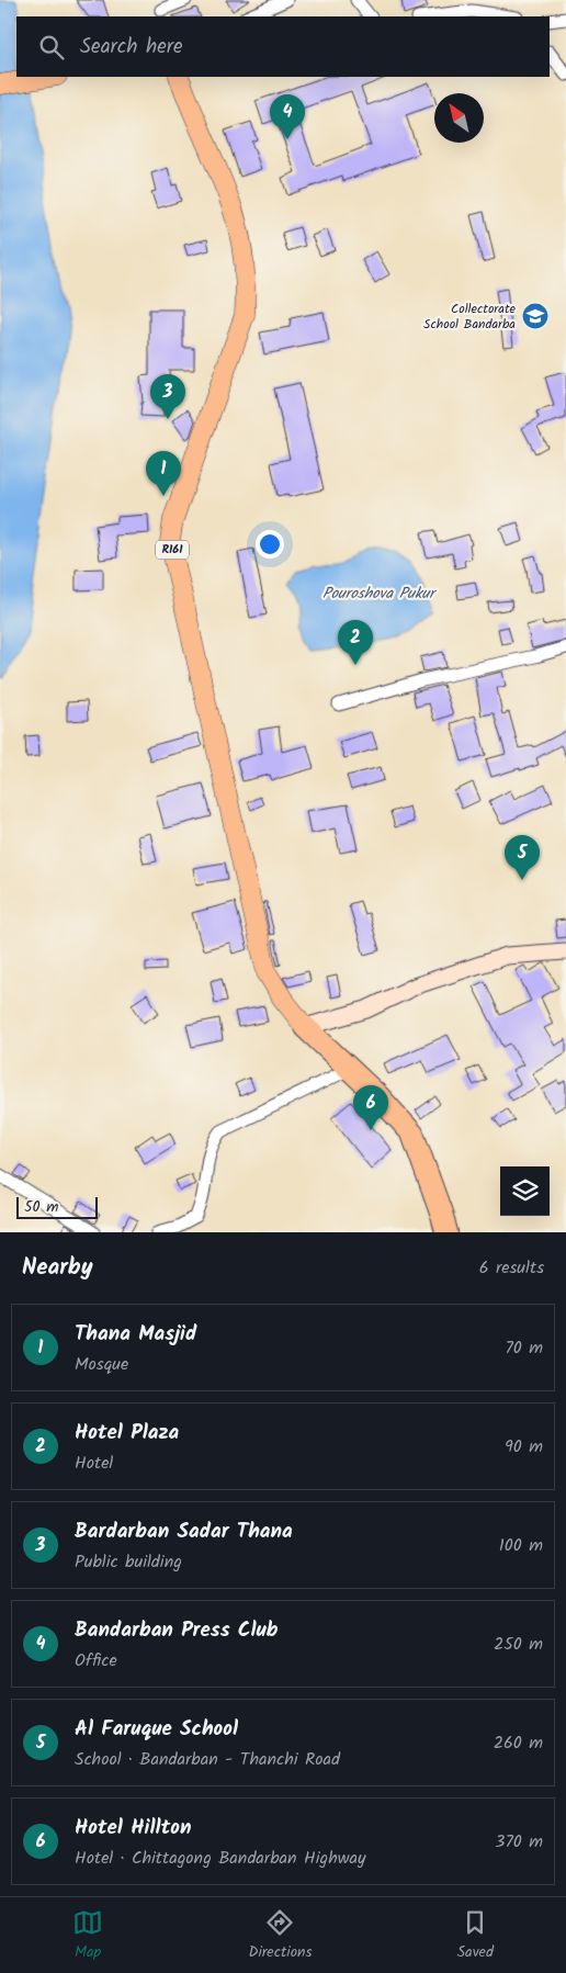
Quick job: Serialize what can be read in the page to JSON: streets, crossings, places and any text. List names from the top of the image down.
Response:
{
  "streets": {
    "main road": ["R161"]
  },
  "water": ["Pouroshova Pukur"],
  "places": {
    "school or university": ["Collectorate School Bandarba"]
  },
  "scale_bar": "50 m",
  "north": "top left",
  "page": {
    "search": "Search here",
    "pins": [
      "4",
      "3",
      "1",
      "2",
      "5",
      "6"
    ],
    "scale": "50 m",
    "heading": ["Nearby", "6 results"],
    "list": [
      {
        "mark": "1",
        "name": "Thana Masjid",
        "note": "Mosque",
        "value": "70 m"
      },
      {
        "mark": "2",
        "name": "Hotel Plaza",
        "note": "Hotel",
        "value": "90 m"
      },
      {
        "mark": "3",
        "name": "Bardarban Sadar Thana",
        "note": "Public building",
        "value": "100 m"
      },
      {
        "mark": "4",
        "name": "Bandarban Press Club",
        "note": "Office",
        "value": "250 m"
      },
      {
        "mark": "5",
        "name": "Al Faruque School",
        "note": "School · Bandarban - Thanchi Road",
        "value": "260 m"
      },
      {
        "mark": "6",
        "name": "Hotel Hillton",
        "note": "Hotel · Chittagong Bandarban Highway",
        "value": "370 m"
      }
    ],
    "nav": ["Map", "Directions", "Saved"]
  }
}
